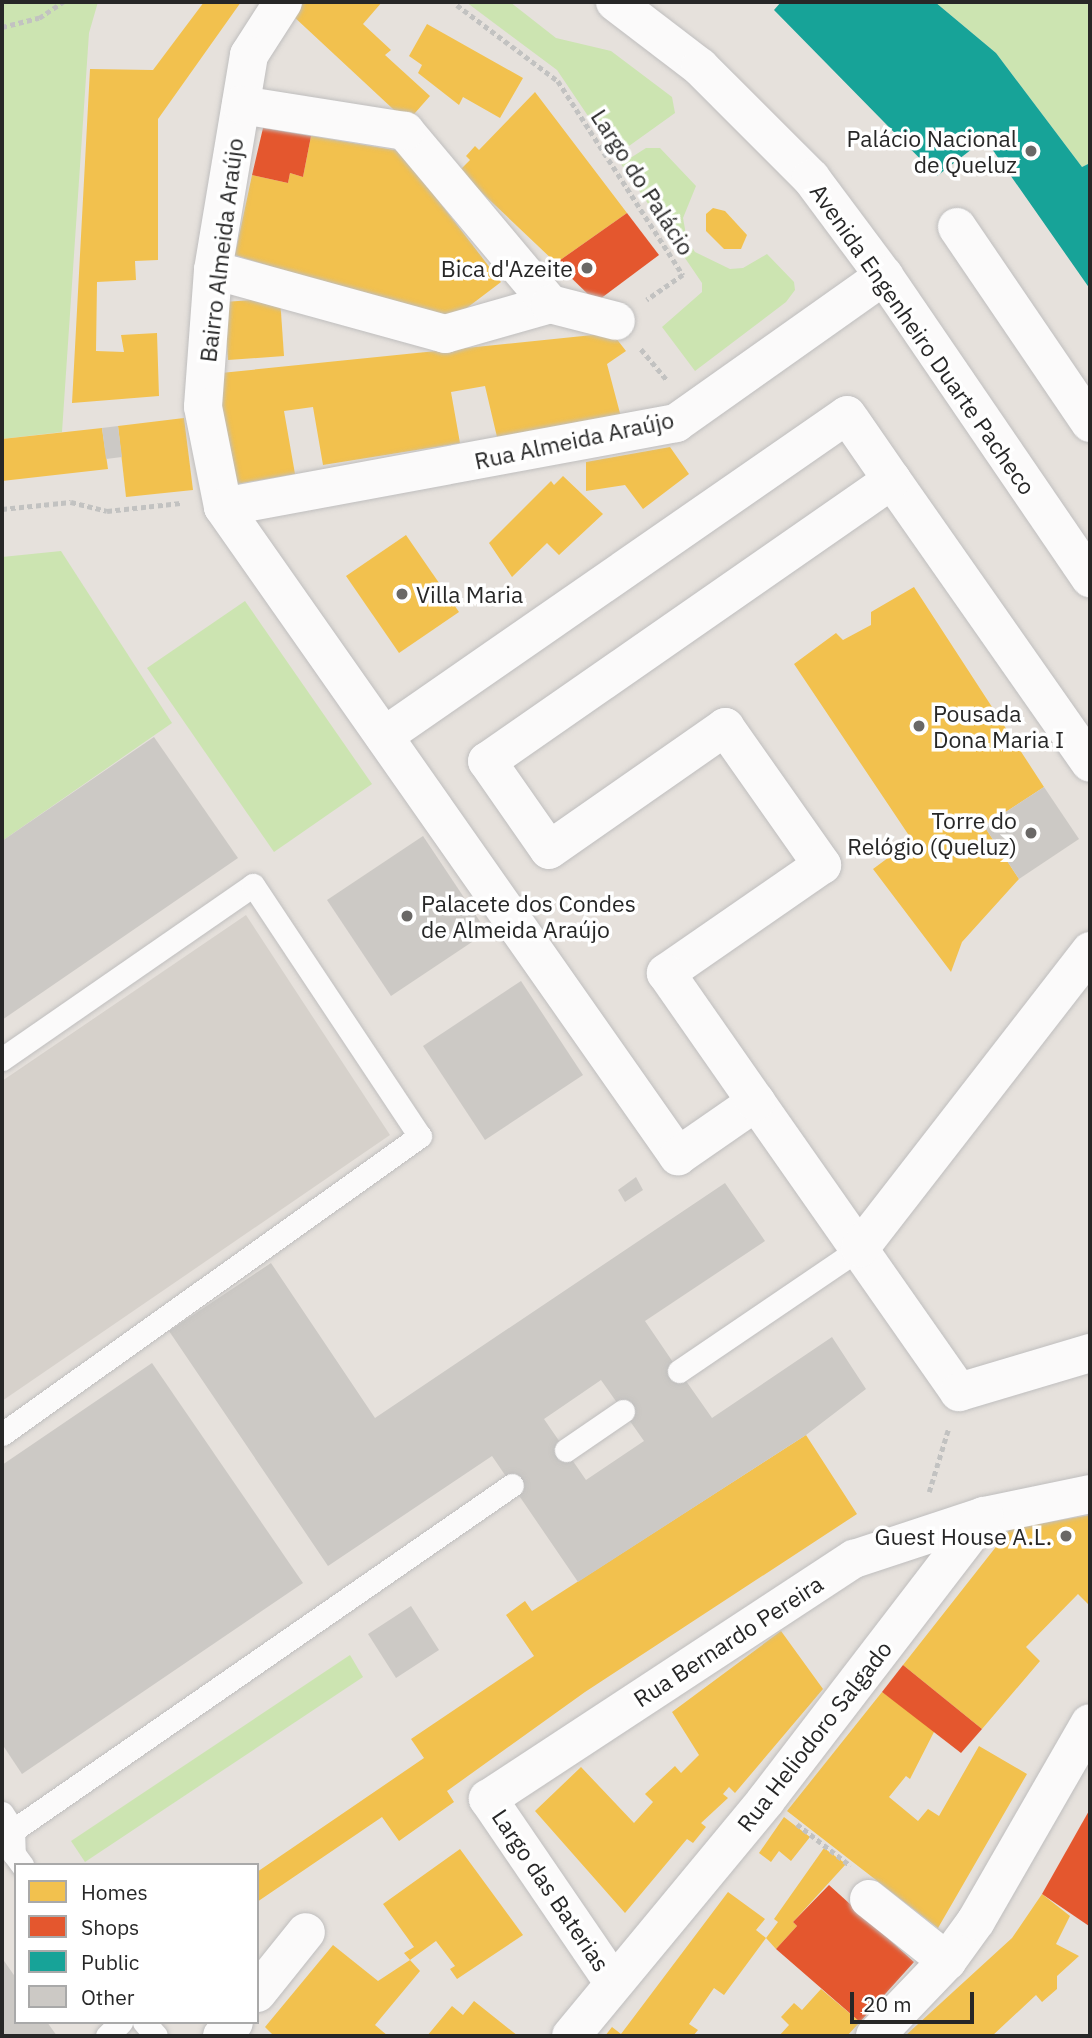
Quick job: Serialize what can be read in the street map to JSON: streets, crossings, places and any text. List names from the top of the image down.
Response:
{
  "streets": {
    "street": [
      "Bairro Almeida Araújo",
      "Avenida Engenheiro Duarte Pacheco",
      "Rua Almeida Araújo",
      "Rua Bernardo Pereira",
      "Rua Heliodoro Salgado",
      "Largo das Baterias"
    ],
    "path": ["Largo do Palácio"]
  },
  "crossings": [
    ["Bairro Almeida Araújo", "Rua Almeida Araújo"],
    ["Avenida Engenheiro Duarte Pacheco", "Rua Almeida Araújo"],
    ["Rua Bernardo Pereira", "Rua Heliodoro Salgado"],
    ["Rua Bernardo Pereira", "Largo das Baterias"],
    ["Rua Heliodoro Salgado", "Largo das Baterias"]
  ],
  "places": [
    "Palácio Nacional de Queluz",
    "Bica d'Azeite",
    "Villa Maria",
    "Pousada Dona Maria I",
    "Torre do Relógio (Queluz)",
    "Palacete dos Condes de Almeida Araújo",
    "Guest House A.L."
  ],
  "legend": [
    "Homes",
    "Shops",
    "Public",
    "Other"
  ],
  "scale_bar": "20 m"
}
